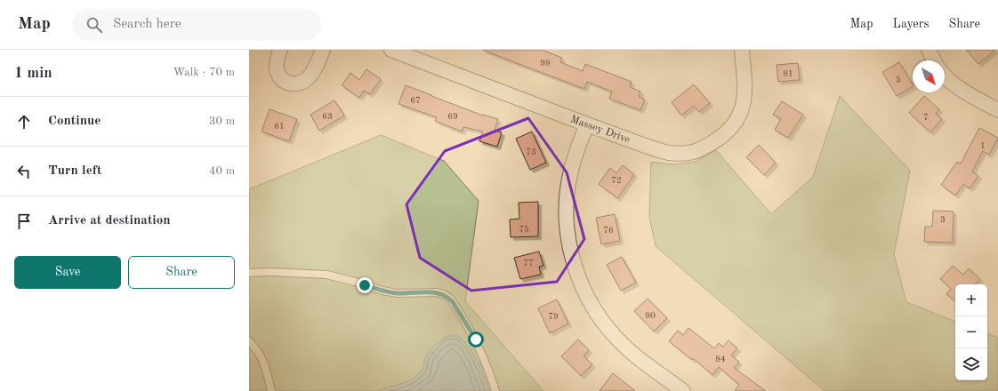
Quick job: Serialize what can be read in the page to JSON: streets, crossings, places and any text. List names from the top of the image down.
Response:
{
  "streets": {
    "street": ["Massey Drive"]
  },
  "house_numbers": [
    "98",
    "81",
    "5",
    "67",
    "63",
    "69",
    "7",
    "61",
    "1",
    "73",
    "72",
    "3",
    "75",
    "76",
    "77",
    "80",
    "79",
    "84"
  ],
  "north": "bottom right",
  "page": {
    "header": "Map",
    "search": "Search here",
    "nav": ["Map", "Layers", "Share"],
    "heading": ["1 min", "Walk · 70 m"],
    "list": [
      ["Continue", "30 m"],
      ["Turn left", "40 m"],
      "Arrive at destination"
    ],
    "buttons": ["Save", "Share"],
    "map_buttons": ["+", "−"]
  }
}
